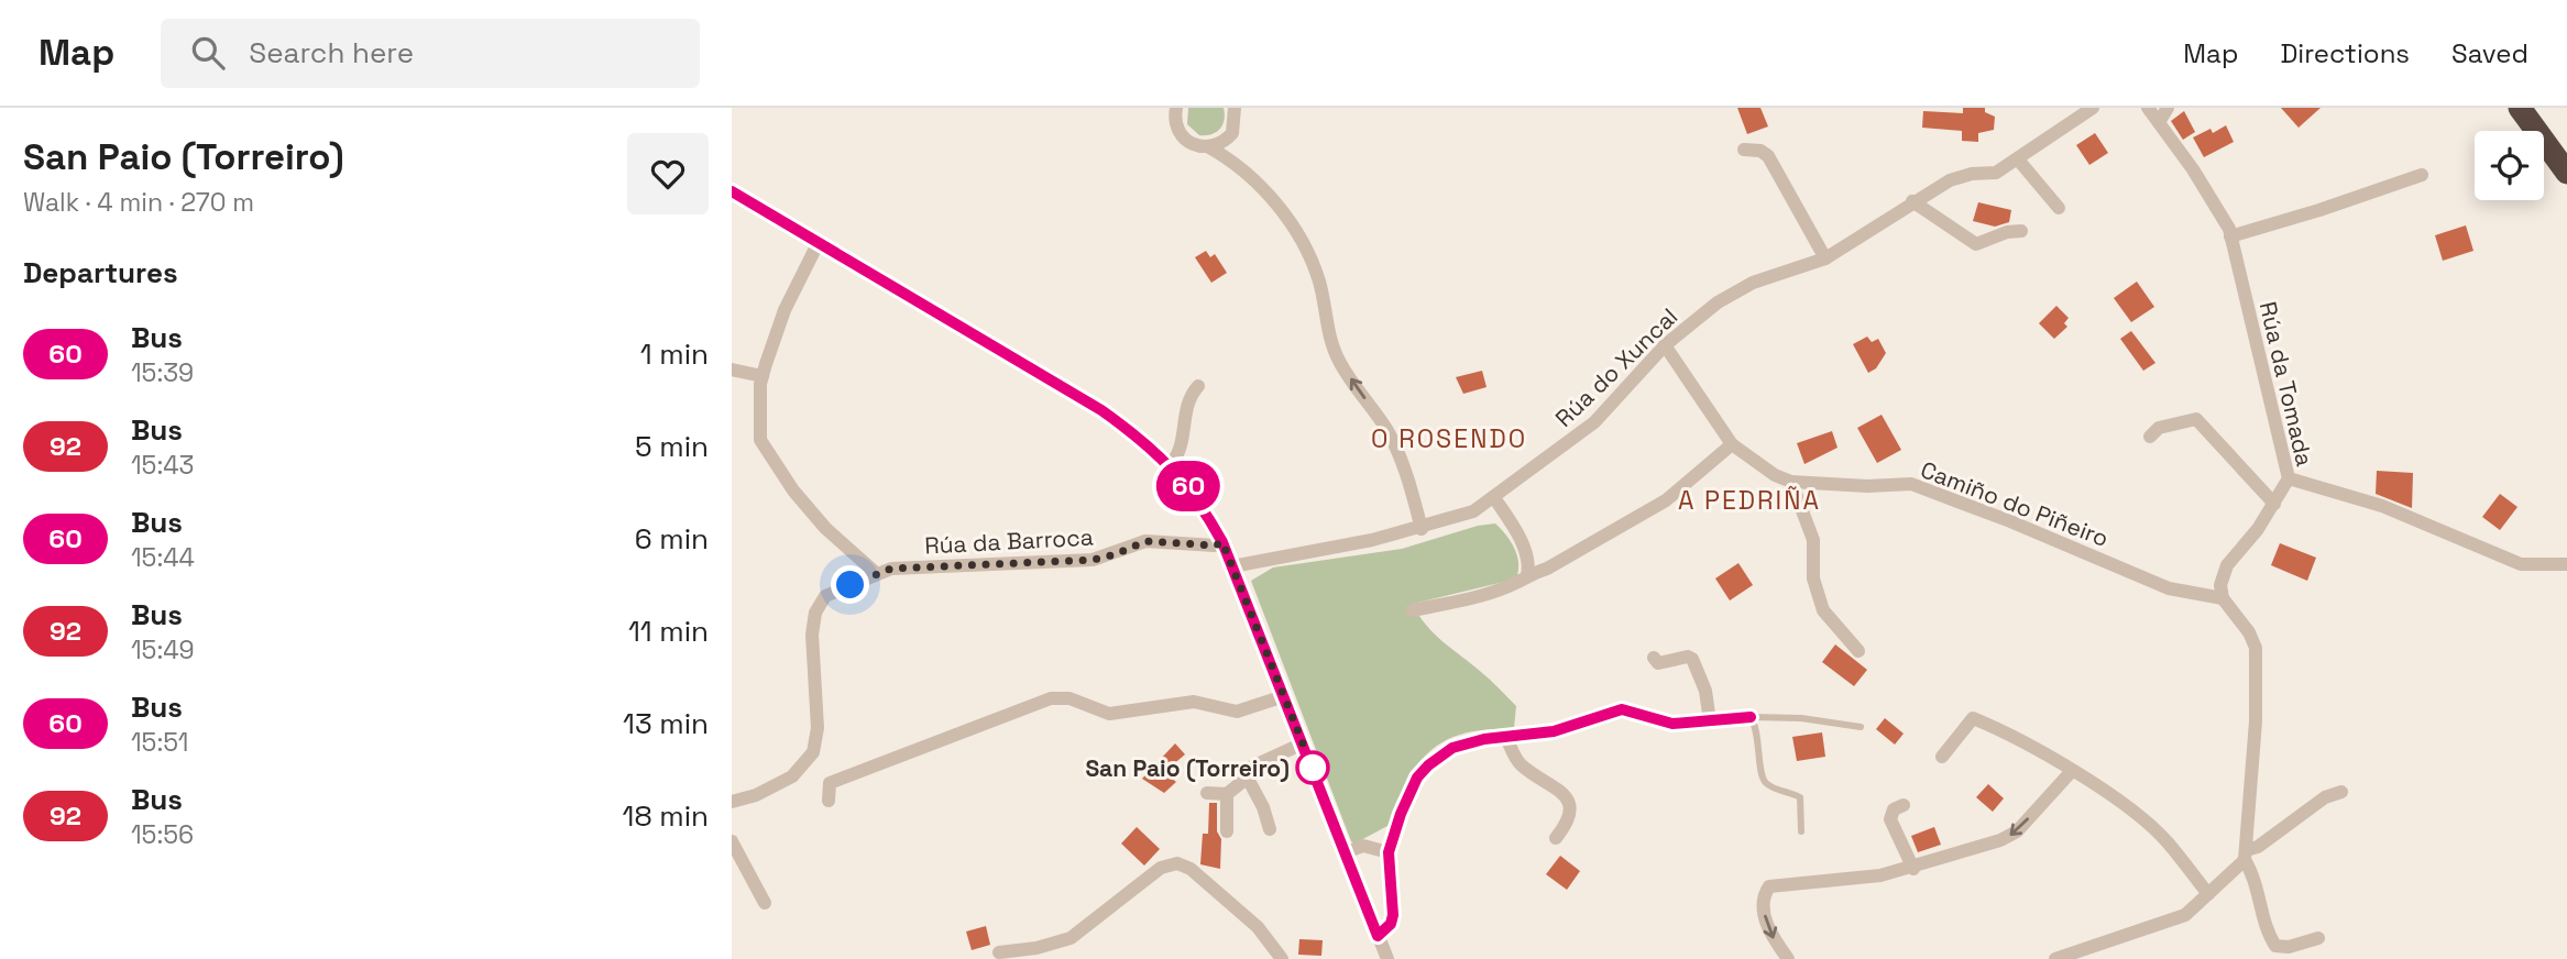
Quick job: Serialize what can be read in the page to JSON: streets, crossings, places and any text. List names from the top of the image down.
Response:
{
  "streets": {
    "street": [
      "Rúa do Xuncal",
      "Rúa da Tomada",
      "Camiño do Piñeiro",
      "Rúa da Barroca"
    ]
  },
  "crossings": [
    ["Rúa do Xuncal", "Camiño do Piñeiro"],
    ["Rúa da Tomada", "Camiño do Piñeiro"]
  ],
  "districts": ["O ROSENDO", "A PEDRIÑA"],
  "places": ["San Paio (Torreiro)"],
  "lines": ["bus line 60"],
  "page": {
    "header": "Map",
    "search": "Search here",
    "nav": ["Map", "Directions", "Saved"],
    "heading": [
      ["San Paio (Torreiro)", "Walk · 4 min · 270 m"],
      "Departures"
    ],
    "on_map": "60",
    "list": [
      {
        "mark": "60",
        "name": "Bus",
        "note": "15:39",
        "value": "1 min"
      },
      {
        "mark": "92",
        "name": "Bus",
        "note": "15:43",
        "value": "5 min"
      },
      {
        "mark": "60",
        "name": "Bus",
        "note": "15:44",
        "value": "6 min"
      },
      {
        "mark": "92",
        "name": "Bus",
        "note": "15:49",
        "value": "11 min"
      },
      {
        "mark": "60",
        "name": "Bus",
        "note": "15:51",
        "value": "13 min"
      },
      {
        "mark": "92",
        "name": "Bus",
        "note": "15:56",
        "value": "18 min"
      }
    ]
  }
}
